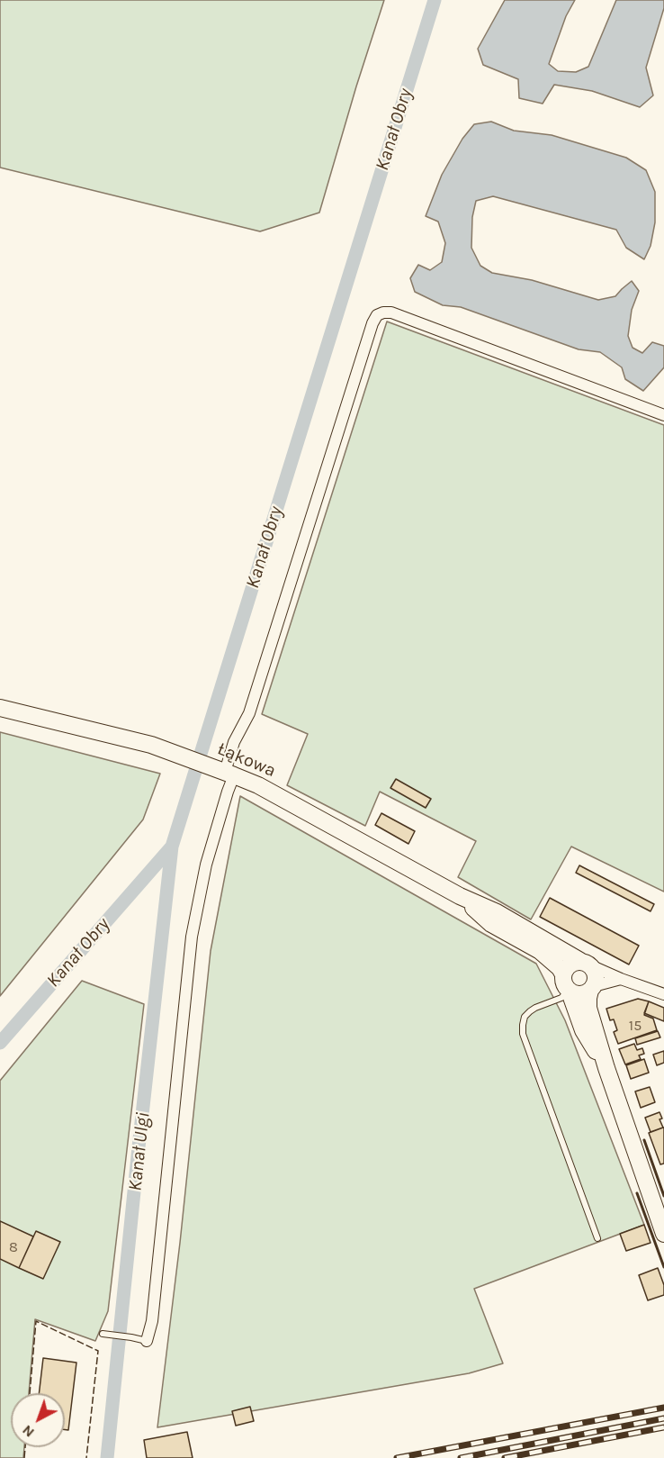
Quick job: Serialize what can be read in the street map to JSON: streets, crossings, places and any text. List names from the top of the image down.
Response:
{
  "streets": {
    "street": ["Łąkowa"]
  },
  "water": ["Kanał Obry", "Kanał Ulgi"],
  "house_numbers": ["15", "8"],
  "north": "bottom left"
}
